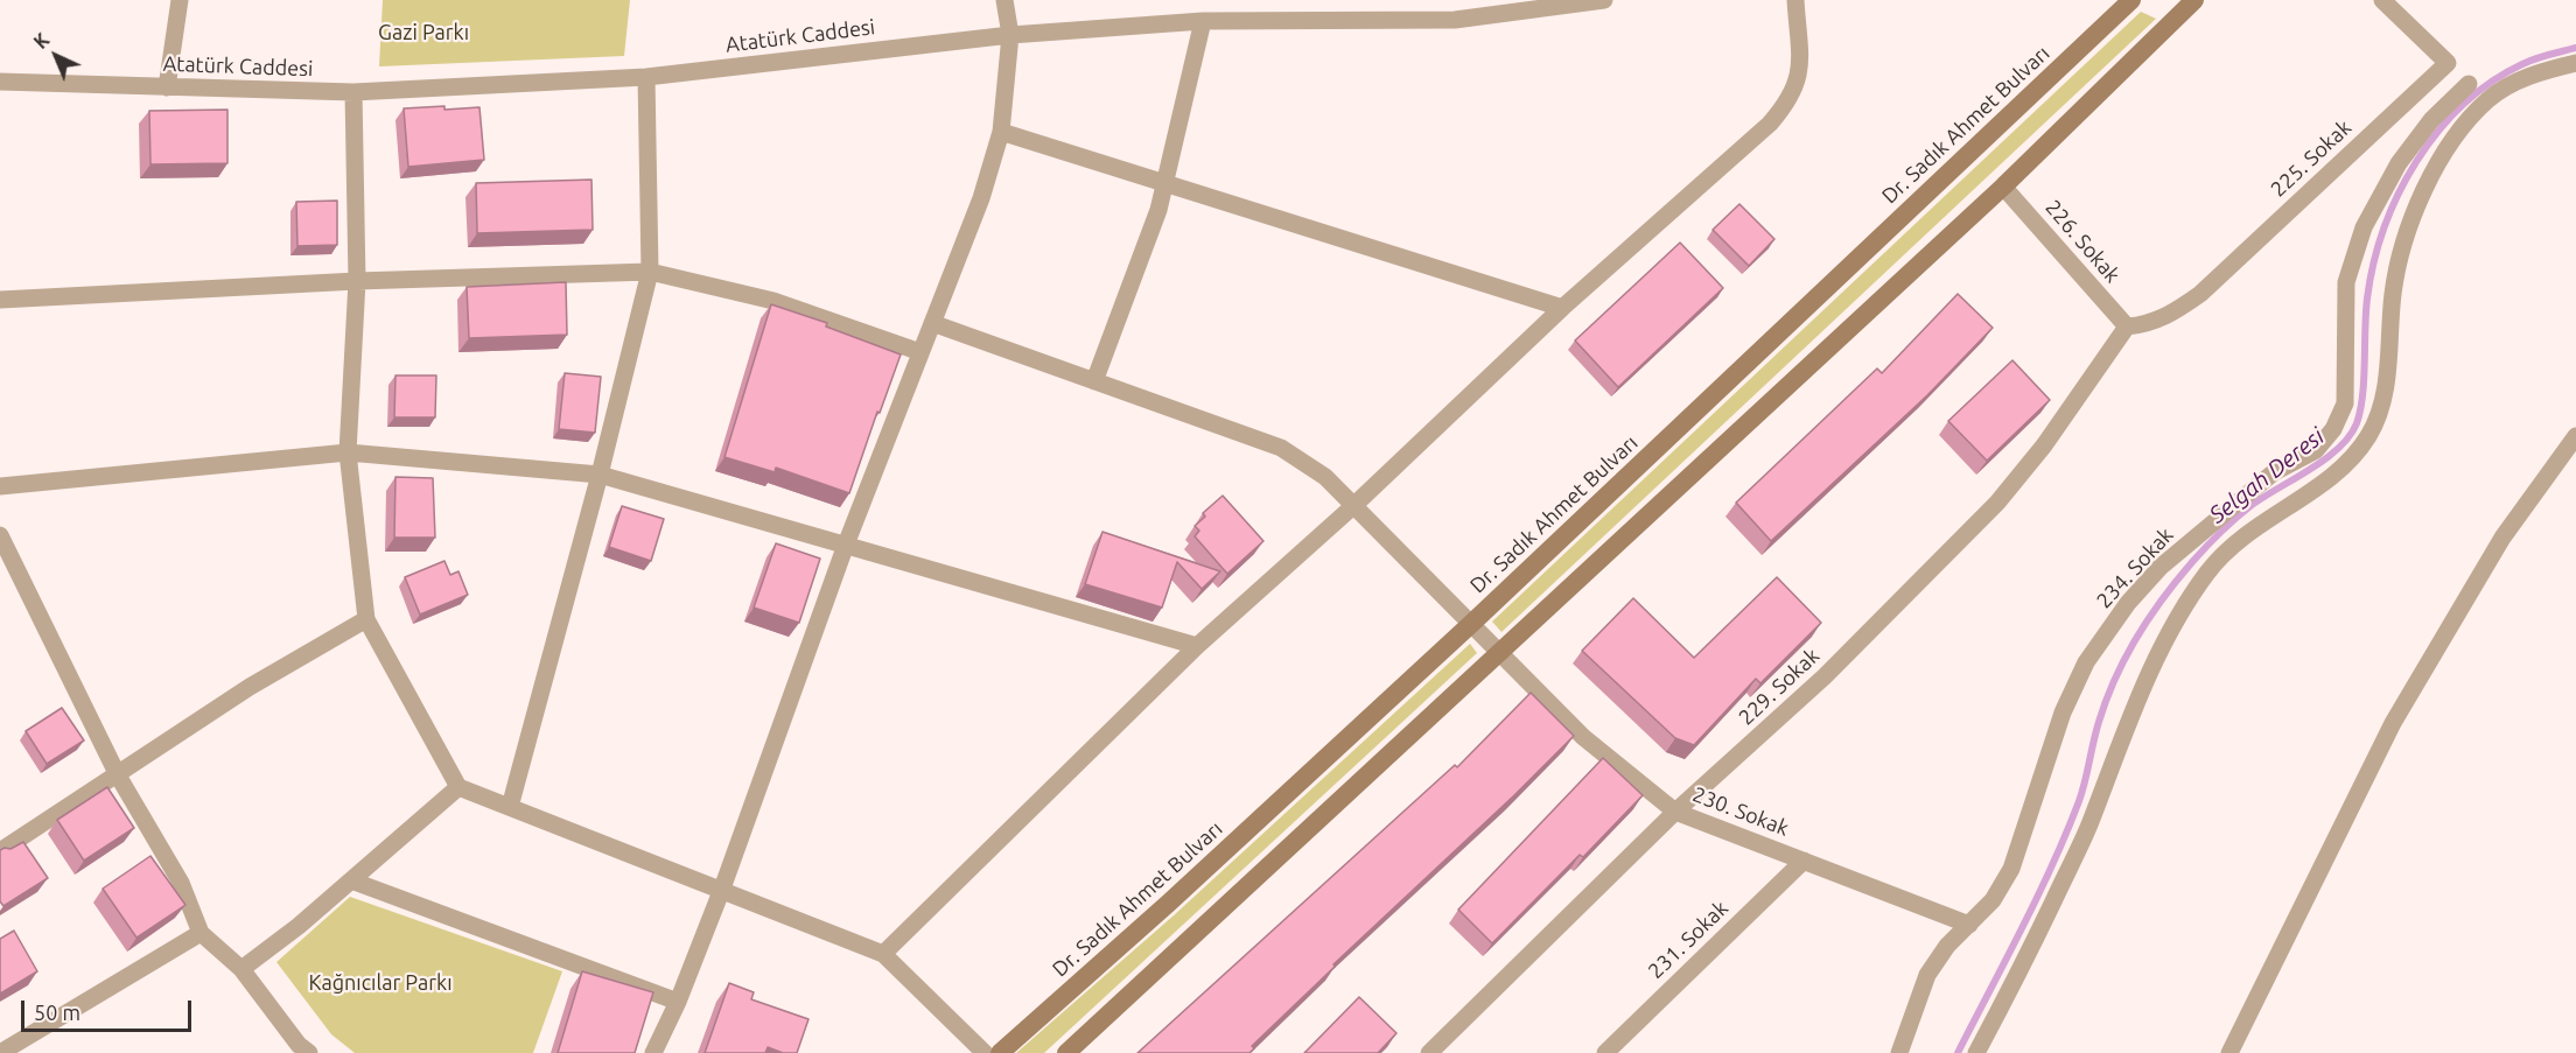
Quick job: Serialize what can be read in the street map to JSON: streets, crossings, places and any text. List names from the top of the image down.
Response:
{
  "streets": {
    "main road": ["Dr. Sadık Ahmet Bulvarı"],
    "street": [
      "Atatürk Caddesi",
      "225. Sokak",
      "226. Sokak",
      "234. Sokak",
      "229. Sokak",
      "230. Sokak",
      "231. Sokak"
    ]
  },
  "crossings": [
    ["Dr. Sadık Ahmet Bulvarı", "230. Sokak"],
    ["225. Sokak", "226. Sokak"],
    ["225. Sokak", "229. Sokak"],
    ["226. Sokak", "229. Sokak"],
    ["234. Sokak", "230. Sokak"],
    ["229. Sokak", "230. Sokak"],
    ["230. Sokak", "231. Sokak"]
  ],
  "water": ["Selgah Deresi"],
  "parks": ["Gazi Parkı", "Kağnıcılar Parkı"],
  "scale_bar": "50 m",
  "north": "top left"
}
